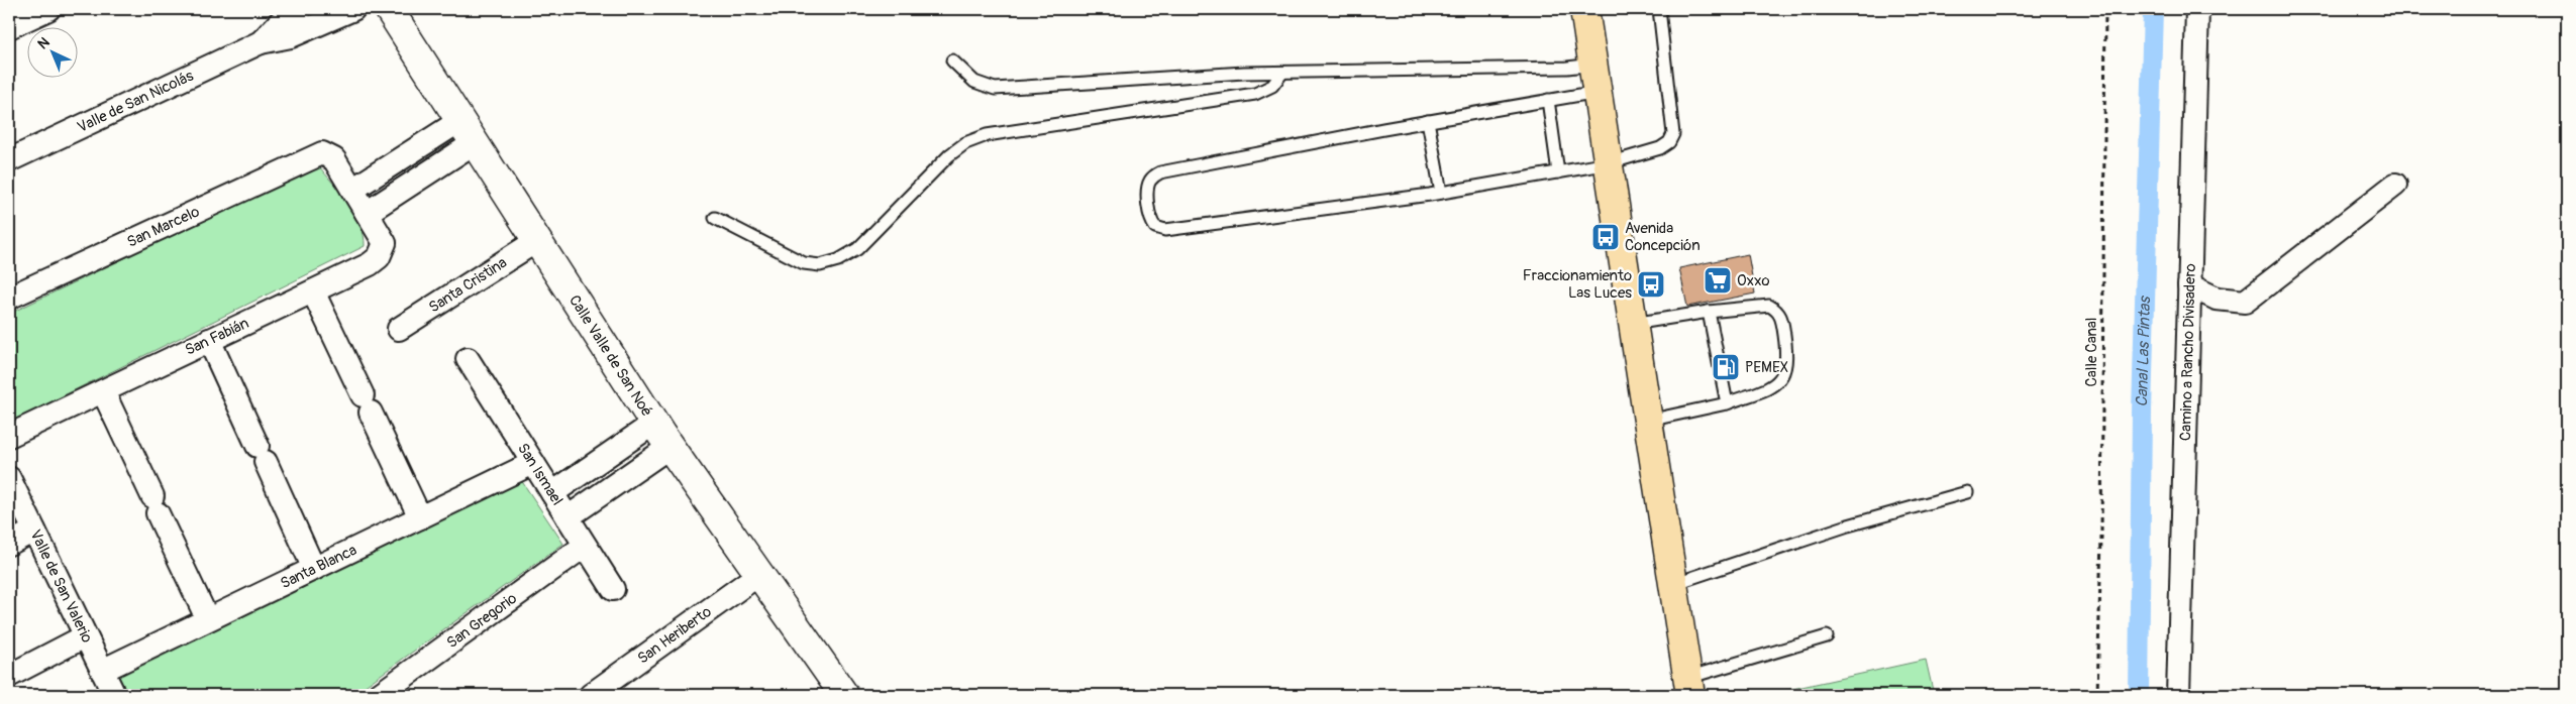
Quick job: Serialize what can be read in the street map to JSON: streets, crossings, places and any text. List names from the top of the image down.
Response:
{
  "streets": {
    "street": [
      "Valle de San Nicolás",
      "San Marcelo",
      "Santa Cristina",
      "San Fabián",
      "Camino a Rancho Divisadero",
      "Calle Valle de San Noé",
      "San Ismael",
      "Santa Blanca",
      "Valle de San Valerio",
      "San Gregorio",
      "San Heriberto"
    ],
    "path": ["Calle Canal"]
  },
  "crossings": [
    ["San Marcelo", "San Fabián"],
    ["Santa Cristina", "Calle Valle de San Noé"],
    ["Calle Valle de San Noé", "San Heriberto"],
    ["San Ismael", "Santa Blanca"],
    ["San Ismael", "San Gregorio"],
    ["Santa Blanca", "Valle de San Valerio"]
  ],
  "water": ["Canal Las Pintas"],
  "places": {
    "bus stop": ["Avenida Concepción", "Fraccionamiento Las Luces"],
    "supermarket": ["Oxxo"],
    "fuel station": ["PEMEX"]
  },
  "north": "top left"
}
